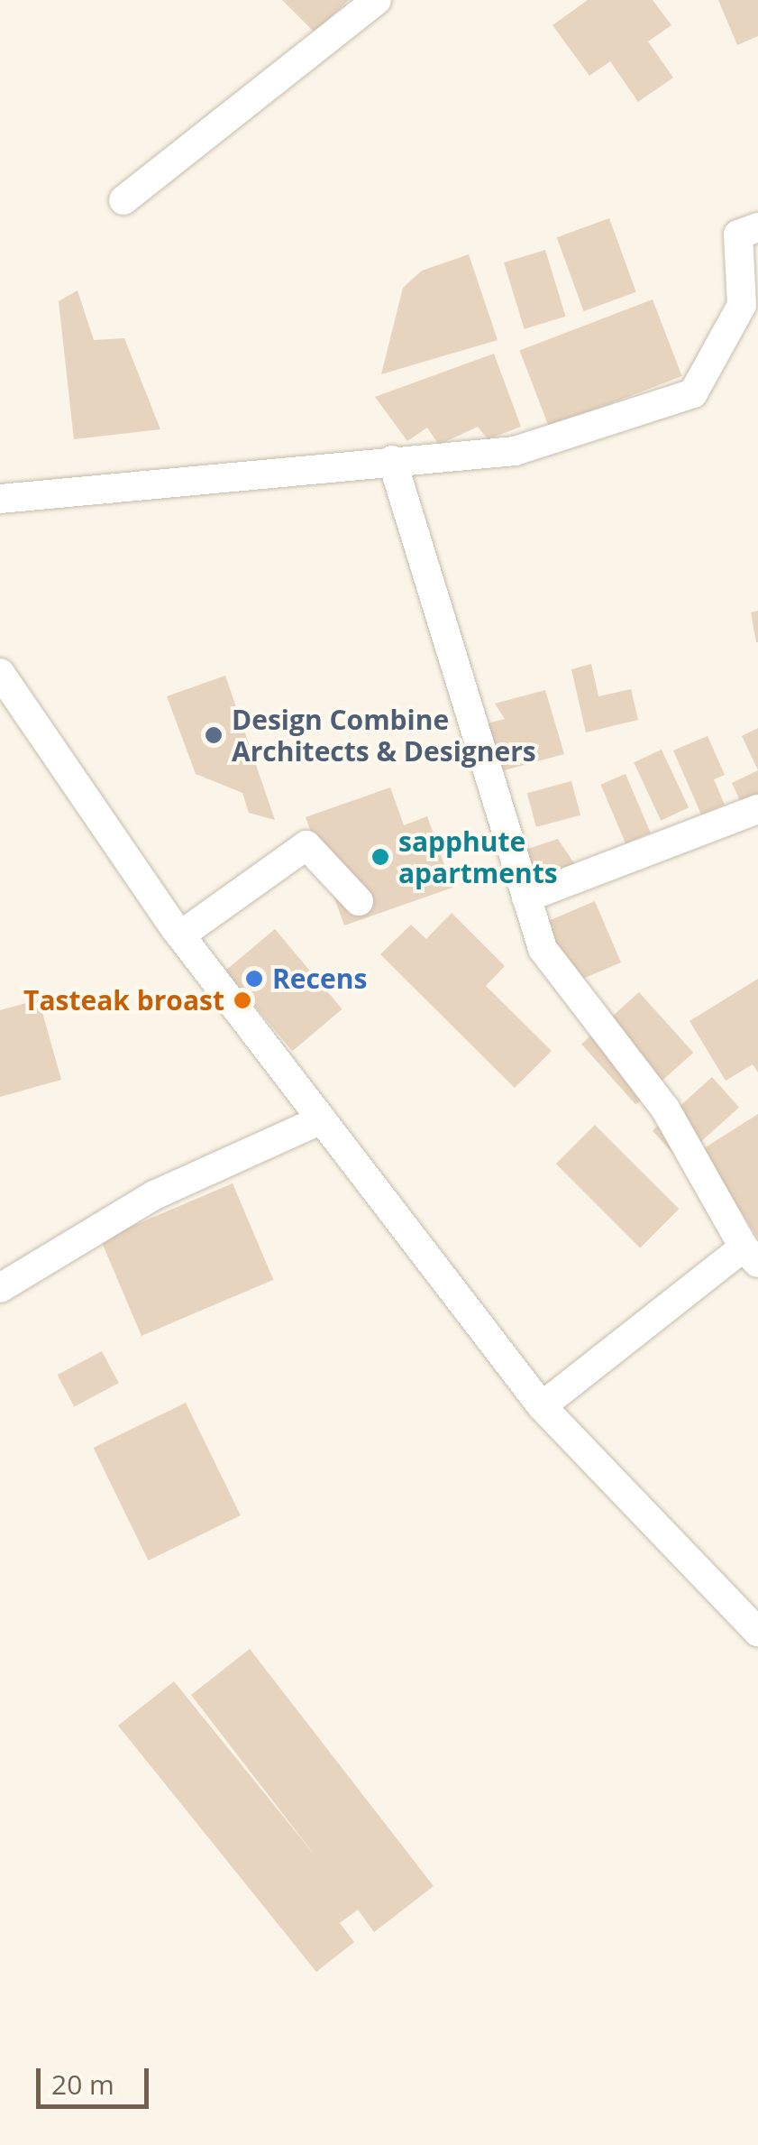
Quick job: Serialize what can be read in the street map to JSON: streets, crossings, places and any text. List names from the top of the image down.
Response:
{
  "places": [
    "Design Combine Architects & Designers",
    "sapphute apartments",
    "Recens",
    "Tasteak broast"
  ],
  "scale_bar": "20 m"
}
